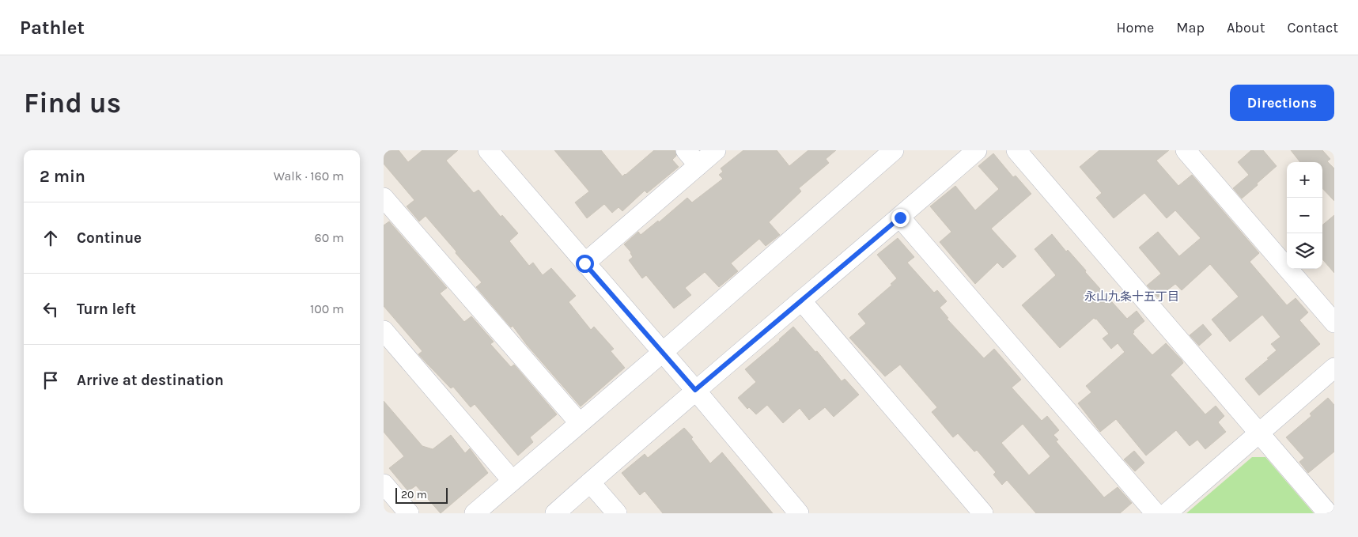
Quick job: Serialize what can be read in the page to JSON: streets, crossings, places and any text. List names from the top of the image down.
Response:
{
  "districts": ["永山九条十五丁目"],
  "scale_bar": "20 m",
  "page": {
    "header": "Pathlet",
    "nav": [
      "Home",
      "Map",
      "About",
      "Contact"
    ],
    "buttons": "Directions",
    "title": "Find us",
    "heading": ["2 min", "Walk · 160 m"],
    "map_buttons": ["+", "−"],
    "list": [
      ["Continue", "60 m"],
      ["Turn left", "100 m"],
      "Arrive at destination"
    ],
    "scale": "20 m"
  }
}
